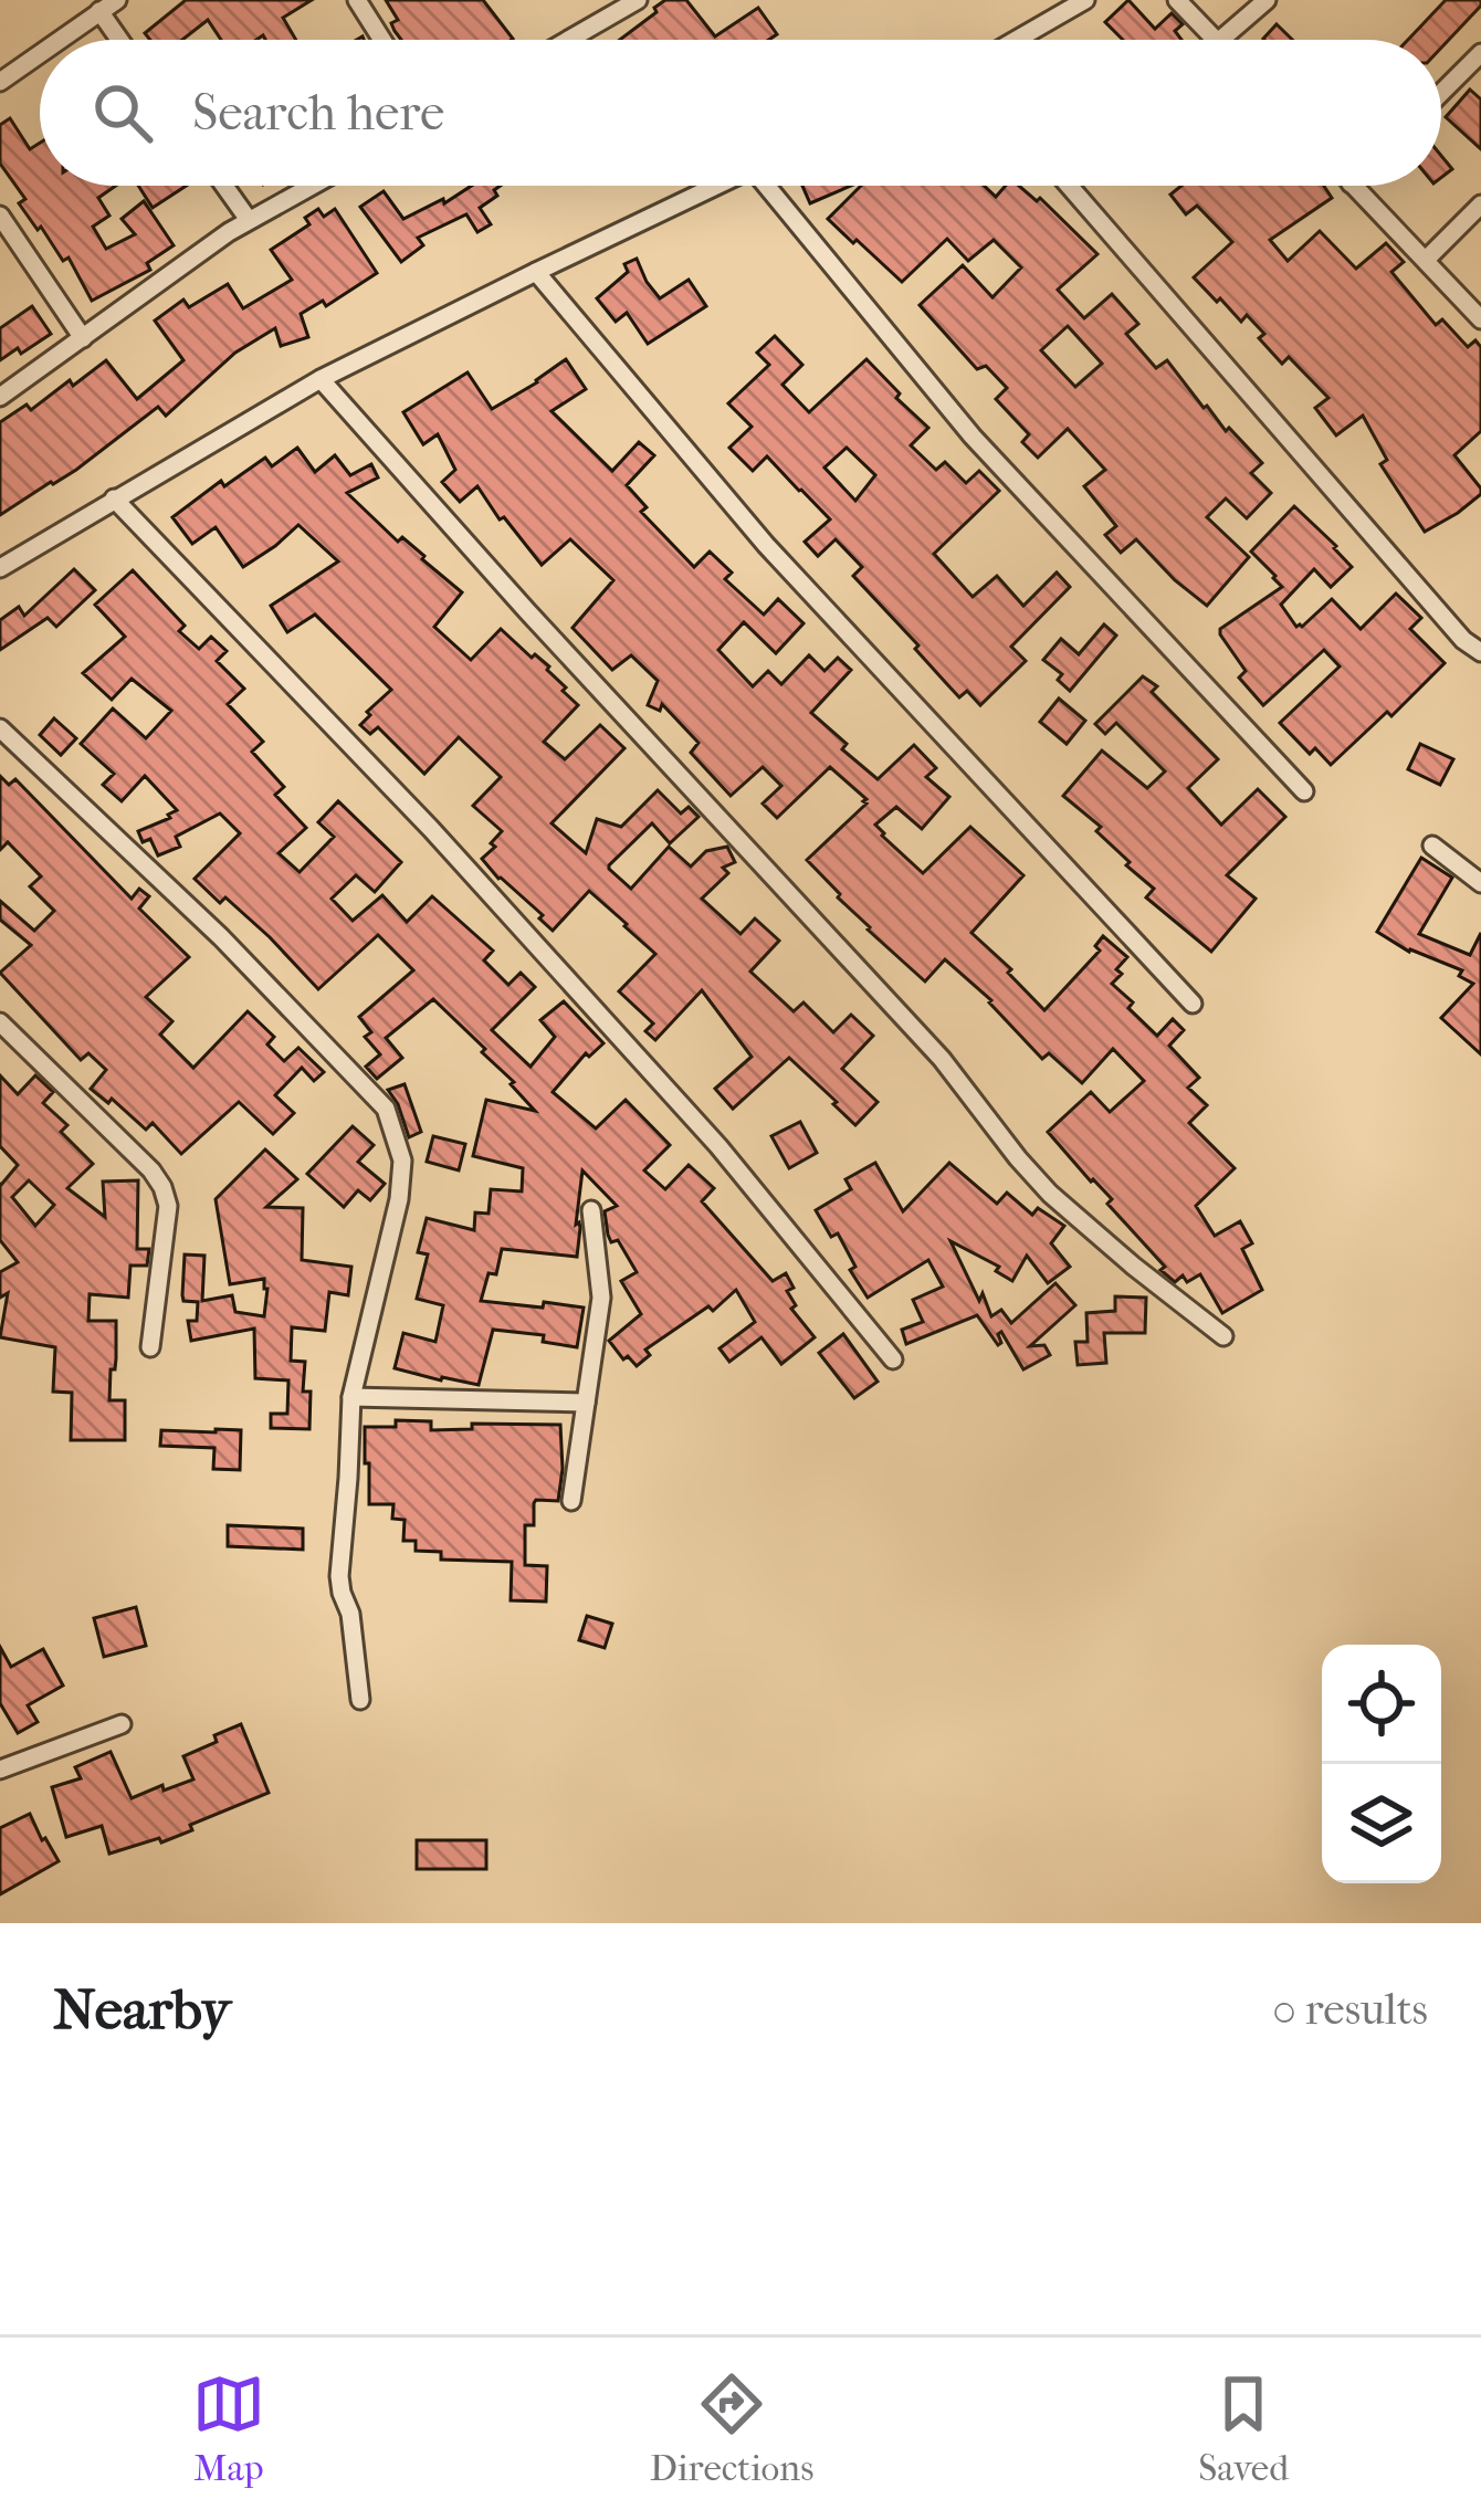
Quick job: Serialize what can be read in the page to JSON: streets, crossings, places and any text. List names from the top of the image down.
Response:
{
  "page": {
    "search": "Search here",
    "heading": ["Nearby", "0 results"],
    "nav": ["Map", "Directions", "Saved"]
  }
}
